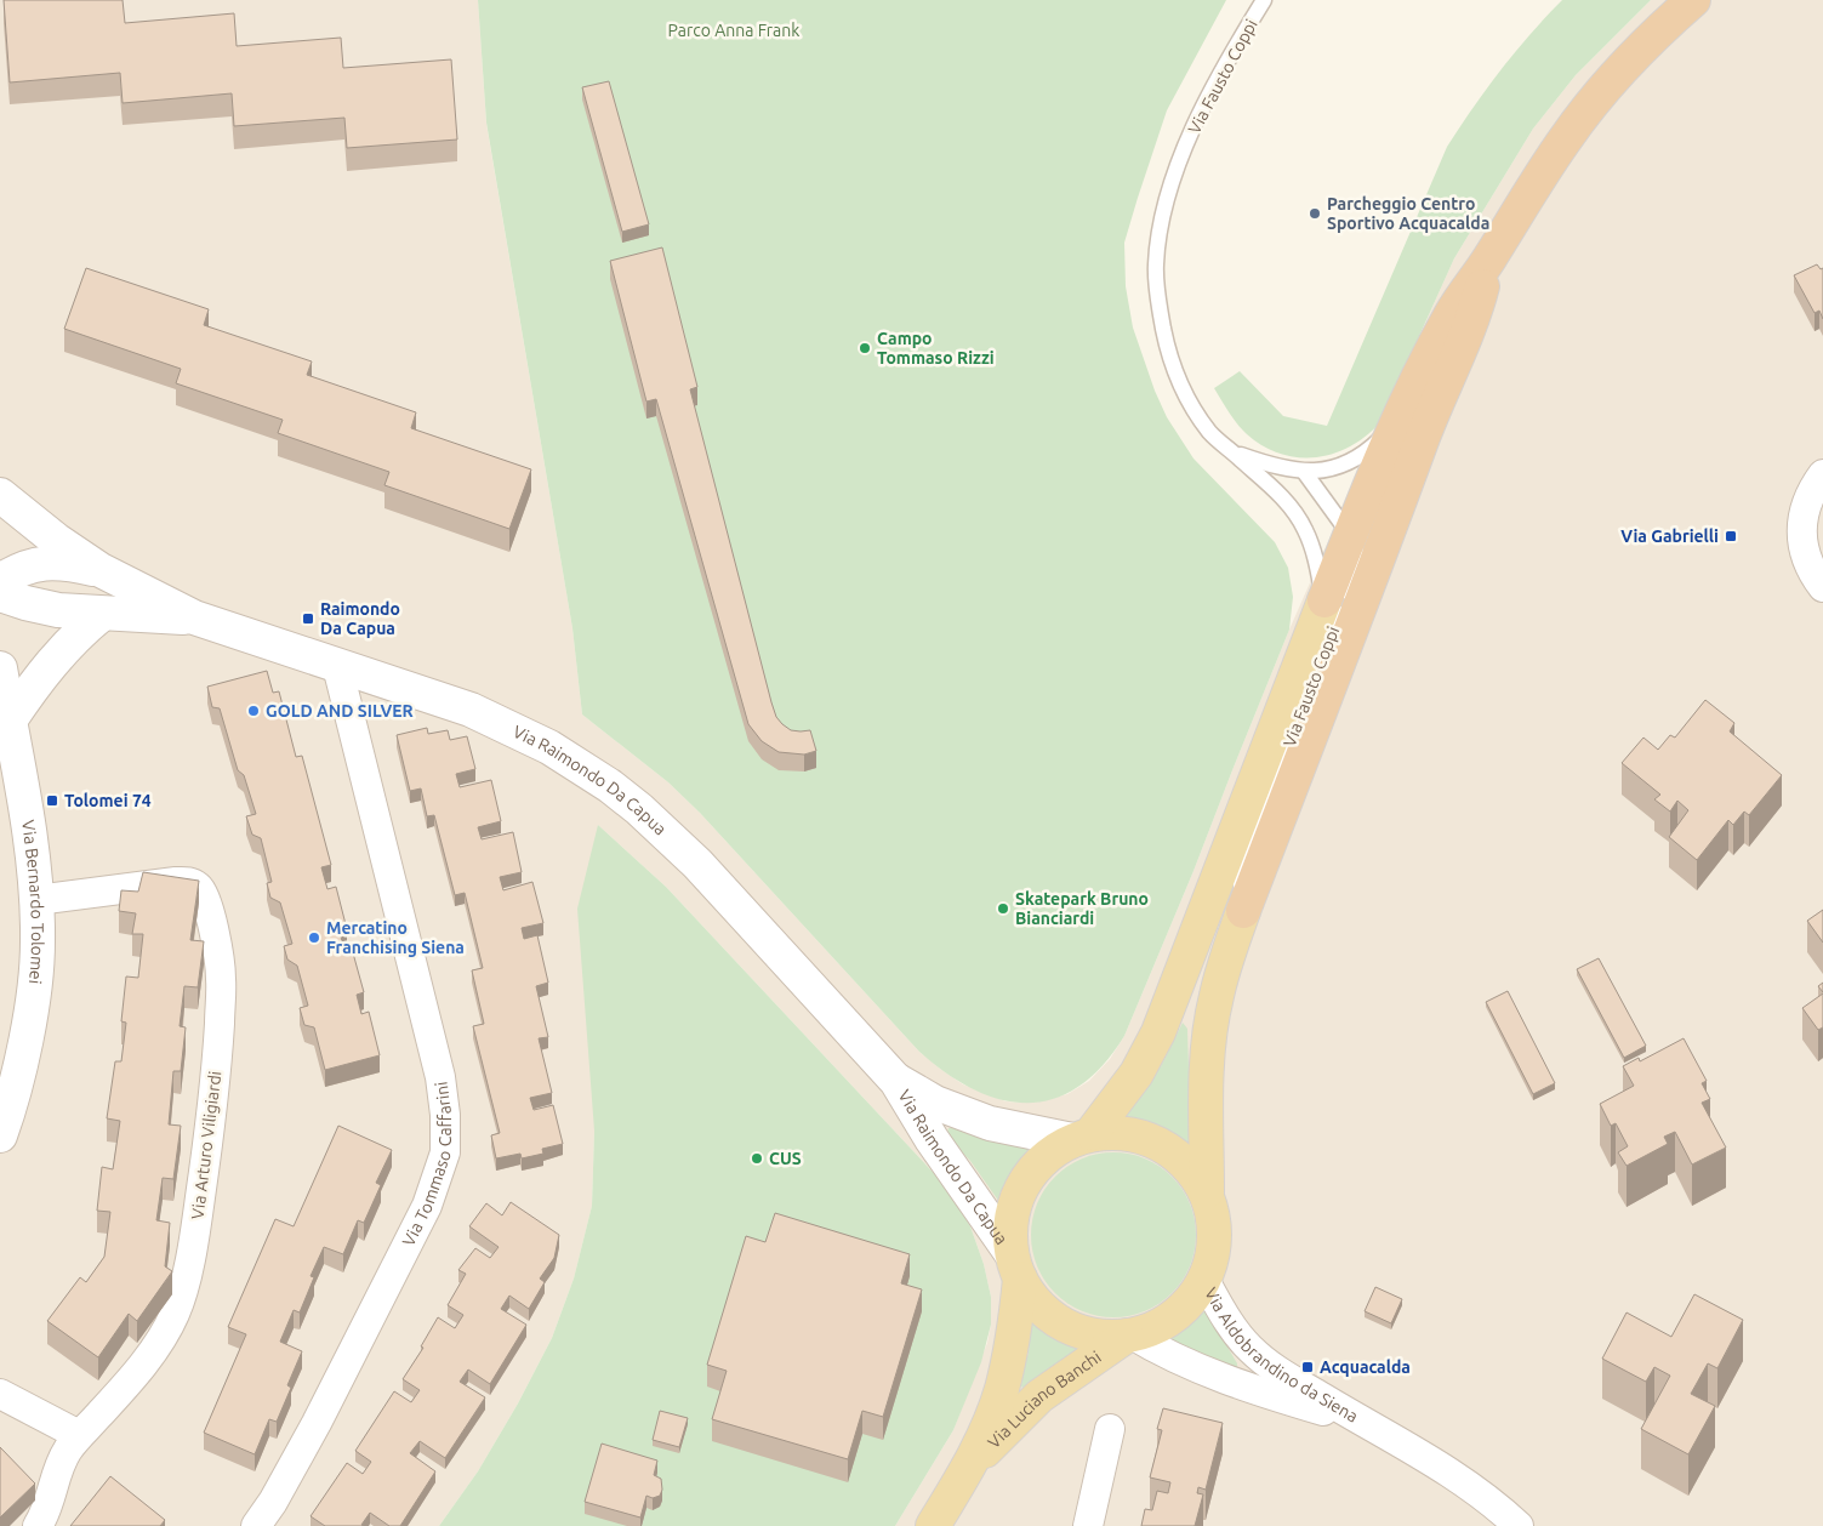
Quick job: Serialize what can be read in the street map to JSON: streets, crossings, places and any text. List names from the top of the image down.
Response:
{
  "streets": {
    "main road": ["Via Luciano Banchi"],
    "street": [
      "Via Raimondo Da Capua",
      "Via Bernardo Tolomei",
      "Via Arturo Viligiardi",
      "Via Tommaso Caffarini",
      "Via Aldobrandino da Siena"
    ],
    "lane": ["Via Fausto Coppi"]
  },
  "crossings": [
    ["Via Raimondo Da Capua", "Via Tommaso Caffarini"],
    ["Via Raimondo Da Capua", "Via Aldobrandino da Siena"],
    ["Via Raimondo Da Capua", "Via Luciano Banchi"],
    ["Via Bernardo Tolomei", "Via Arturo Viligiardi"],
    ["Via Aldobrandino da Siena", "Via Luciano Banchi"]
  ],
  "parks": ["Parco Anna Frank"],
  "places": {
    "other": [
      "Parcheggio Centro Sportivo Acquacalda",
      "Campo Tommaso Rizzi",
      "GOLD AND SILVER",
      "Skatepark Bruno Bianciardi",
      "Mercatino Franchising Siena",
      "CUS"
    ],
    "transit": [
      "Via Gabrielli",
      "Raimondo Da Capua",
      "Tolomei 74",
      "Acquacalda"
    ]
  }
}
